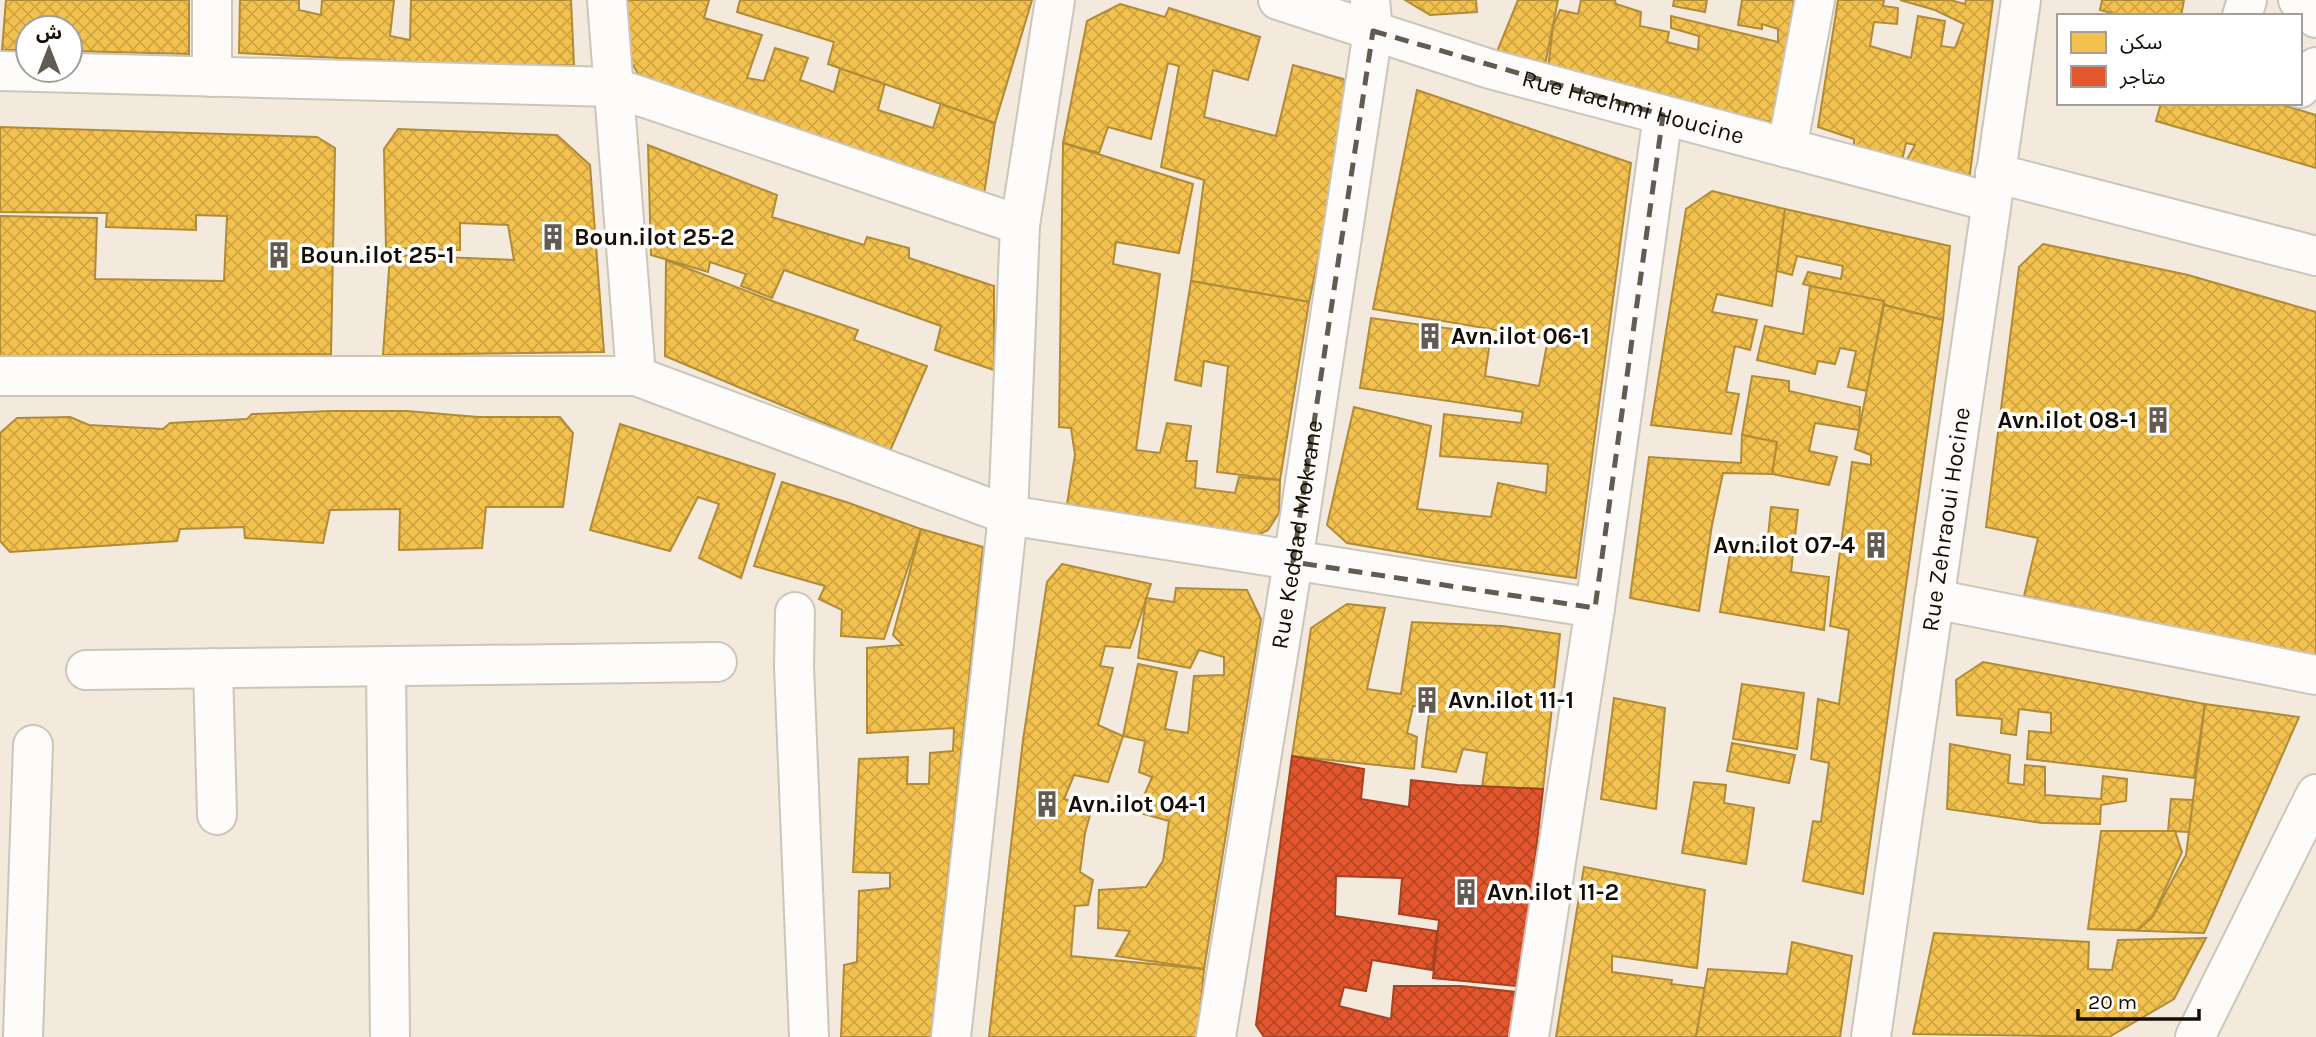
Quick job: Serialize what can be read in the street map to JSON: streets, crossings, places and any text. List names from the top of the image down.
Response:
{
  "streets": {
    "street": ["Rue Hachmi Houcine", "Rue Zehraoui Hocine", "Rue Keddad Mokrane"]
  },
  "crossings": [
    ["Rue Hachmi Houcine", "Rue Zehraoui Hocine"],
    ["Rue Hachmi Houcine", "Rue Keddad Mokrane"]
  ],
  "places": {
    "building": [
      "Boun.ilot 25-2",
      "Boun.ilot 25-1",
      "Avn.ilot 06-1",
      "Avn.ilot 08-1",
      "Avn.ilot 07-4",
      "Avn.ilot 11-1",
      "Avn.ilot 04-1",
      "Avn.ilot 11-2"
    ]
  },
  "legend": ["سكن", "متاجر"],
  "scale_bar": "20 m",
  "north": "top"
}
